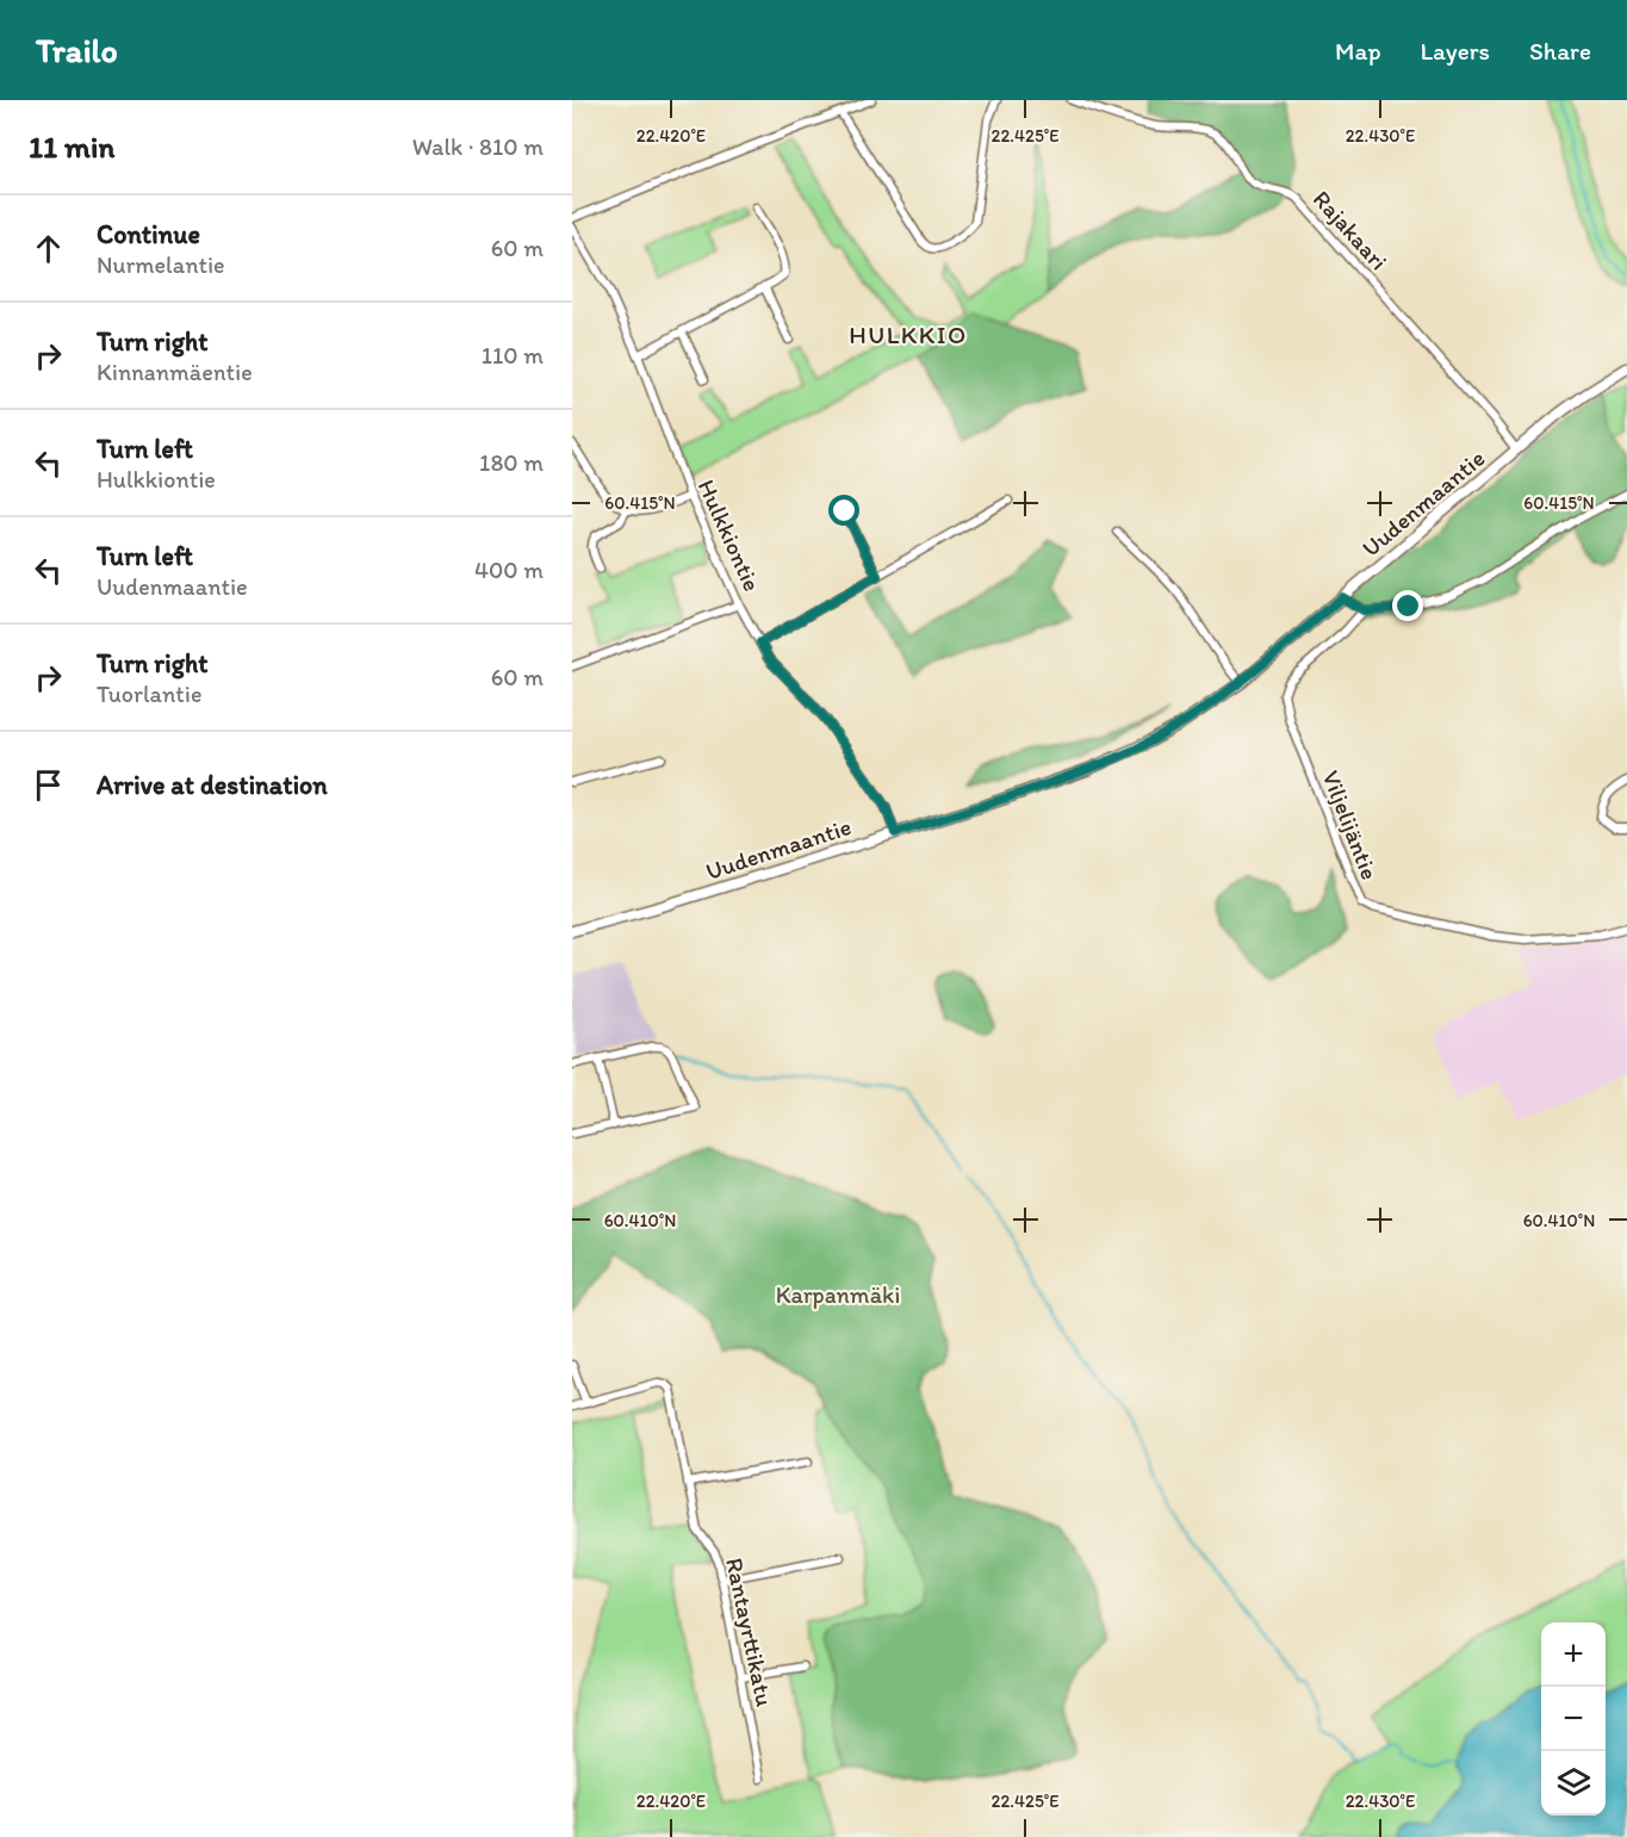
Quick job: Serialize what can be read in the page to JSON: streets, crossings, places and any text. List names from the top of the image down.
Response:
{
  "streets": {
    "main road": ["Uudenmaantie"],
    "street": [
      "Rajakaari",
      "Hulkkiontie",
      "Viljelijäntie",
      "Rantayrttikatu"
    ]
  },
  "crossings": [
    ["Rajakaari", "Uudenmaantie"],
    ["Uudenmaantie", "Hulkkiontie"]
  ],
  "districts": ["HULKKIO"],
  "parks": ["Karpanmäki"],
  "page": {
    "header": "Trailo",
    "nav": ["Map", "Layers", "Share"],
    "heading": ["11 min", "Walk · 810 m"],
    "list": [
      ["Continue", "Nurmelantie", "60 m"],
      ["Turn right", "Kinnanmäentie", "110 m"],
      ["Turn left", "Hulkkiontie", "180 m"],
      ["Turn left", "Uudenmaantie", "400 m"],
      ["Turn right", "Tuorlantie", "60 m"],
      "Arrive at destination"
    ],
    "map_buttons": ["+", "−"]
  },
  "coordinates": [
    "22.420°E",
    "22.425°E",
    "22.430°E",
    "60.415°N",
    "60.410°N"
  ]
}
